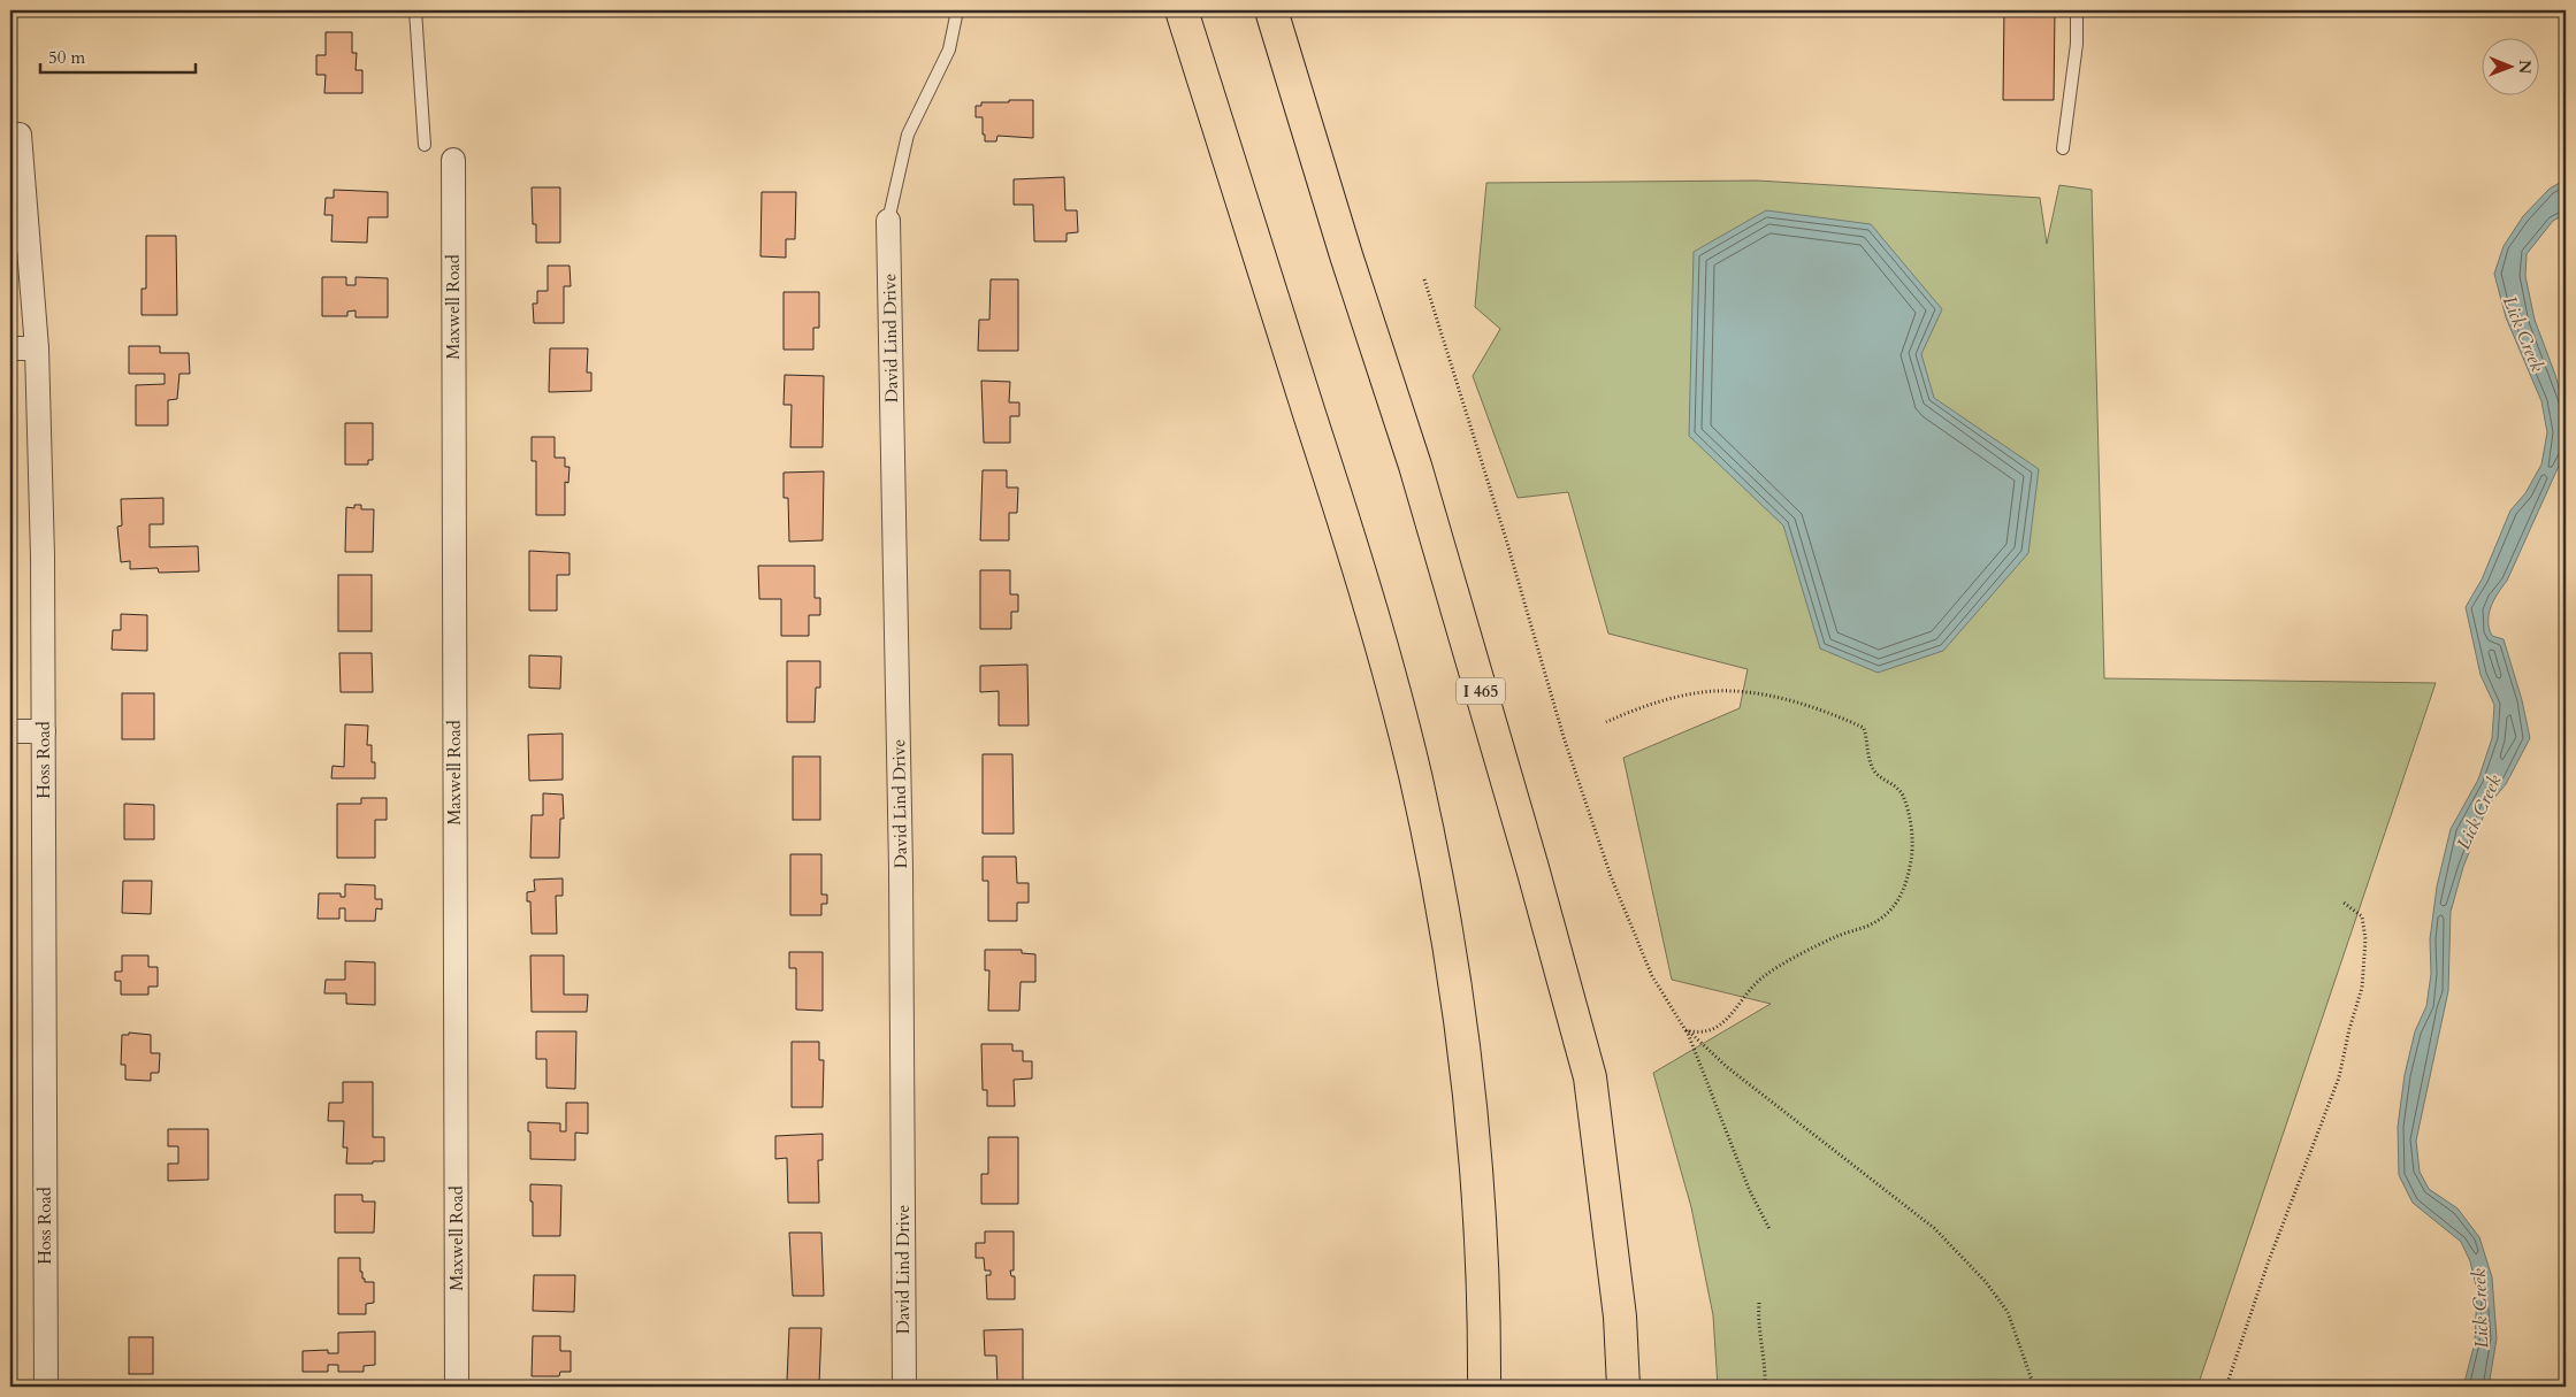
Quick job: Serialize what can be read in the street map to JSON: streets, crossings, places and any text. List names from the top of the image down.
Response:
{
  "streets": {
    "highway": ["I 465"],
    "street": ["Maxwell Road", "David Lind Drive", "Hoss Road"]
  },
  "water": ["Lick Creek"],
  "scale_bar": "50 m",
  "north": "right"
}
